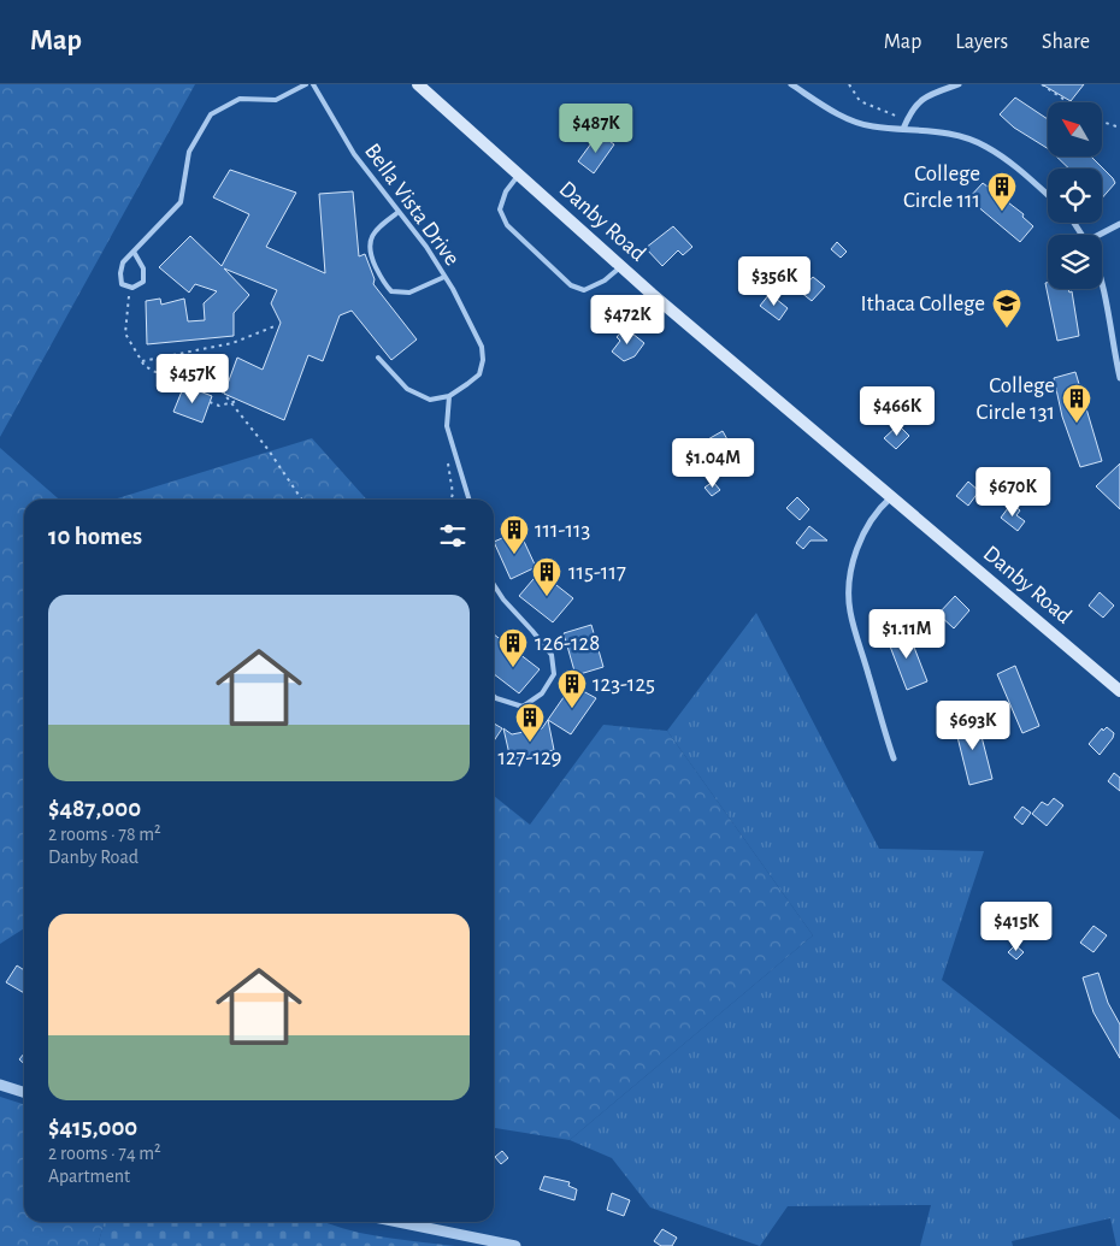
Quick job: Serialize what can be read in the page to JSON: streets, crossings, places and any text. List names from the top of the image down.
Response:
{
  "streets": {
    "main road": ["Danby Road"],
    "lane": ["Bella Vista Drive"]
  },
  "places": {
    "building": [
      "College Circle 111",
      "College Circle 131",
      "111-113",
      "115-117",
      "126-128",
      "123-125",
      "127-129"
    ],
    "school or university": ["Ithaca College"]
  },
  "north": "top left",
  "page": {
    "header": "Map",
    "nav": ["Map", "Layers", "Share"],
    "price": [
      "$487K",
      "$356K",
      "$472K",
      "$457K",
      "$466K",
      "$1.04M",
      "$670K",
      "$1.11M",
      "$693K",
      "$415K"
    ],
    "heading": "10 homes",
    "list": [
      {
        "name": "$487,000",
        "note": "2 rooms · 78 m² · Danby Road"
      },
      {
        "name": "$415,000",
        "note": "2 rooms · 74 m² · Apartment"
      }
    ]
  }
}
